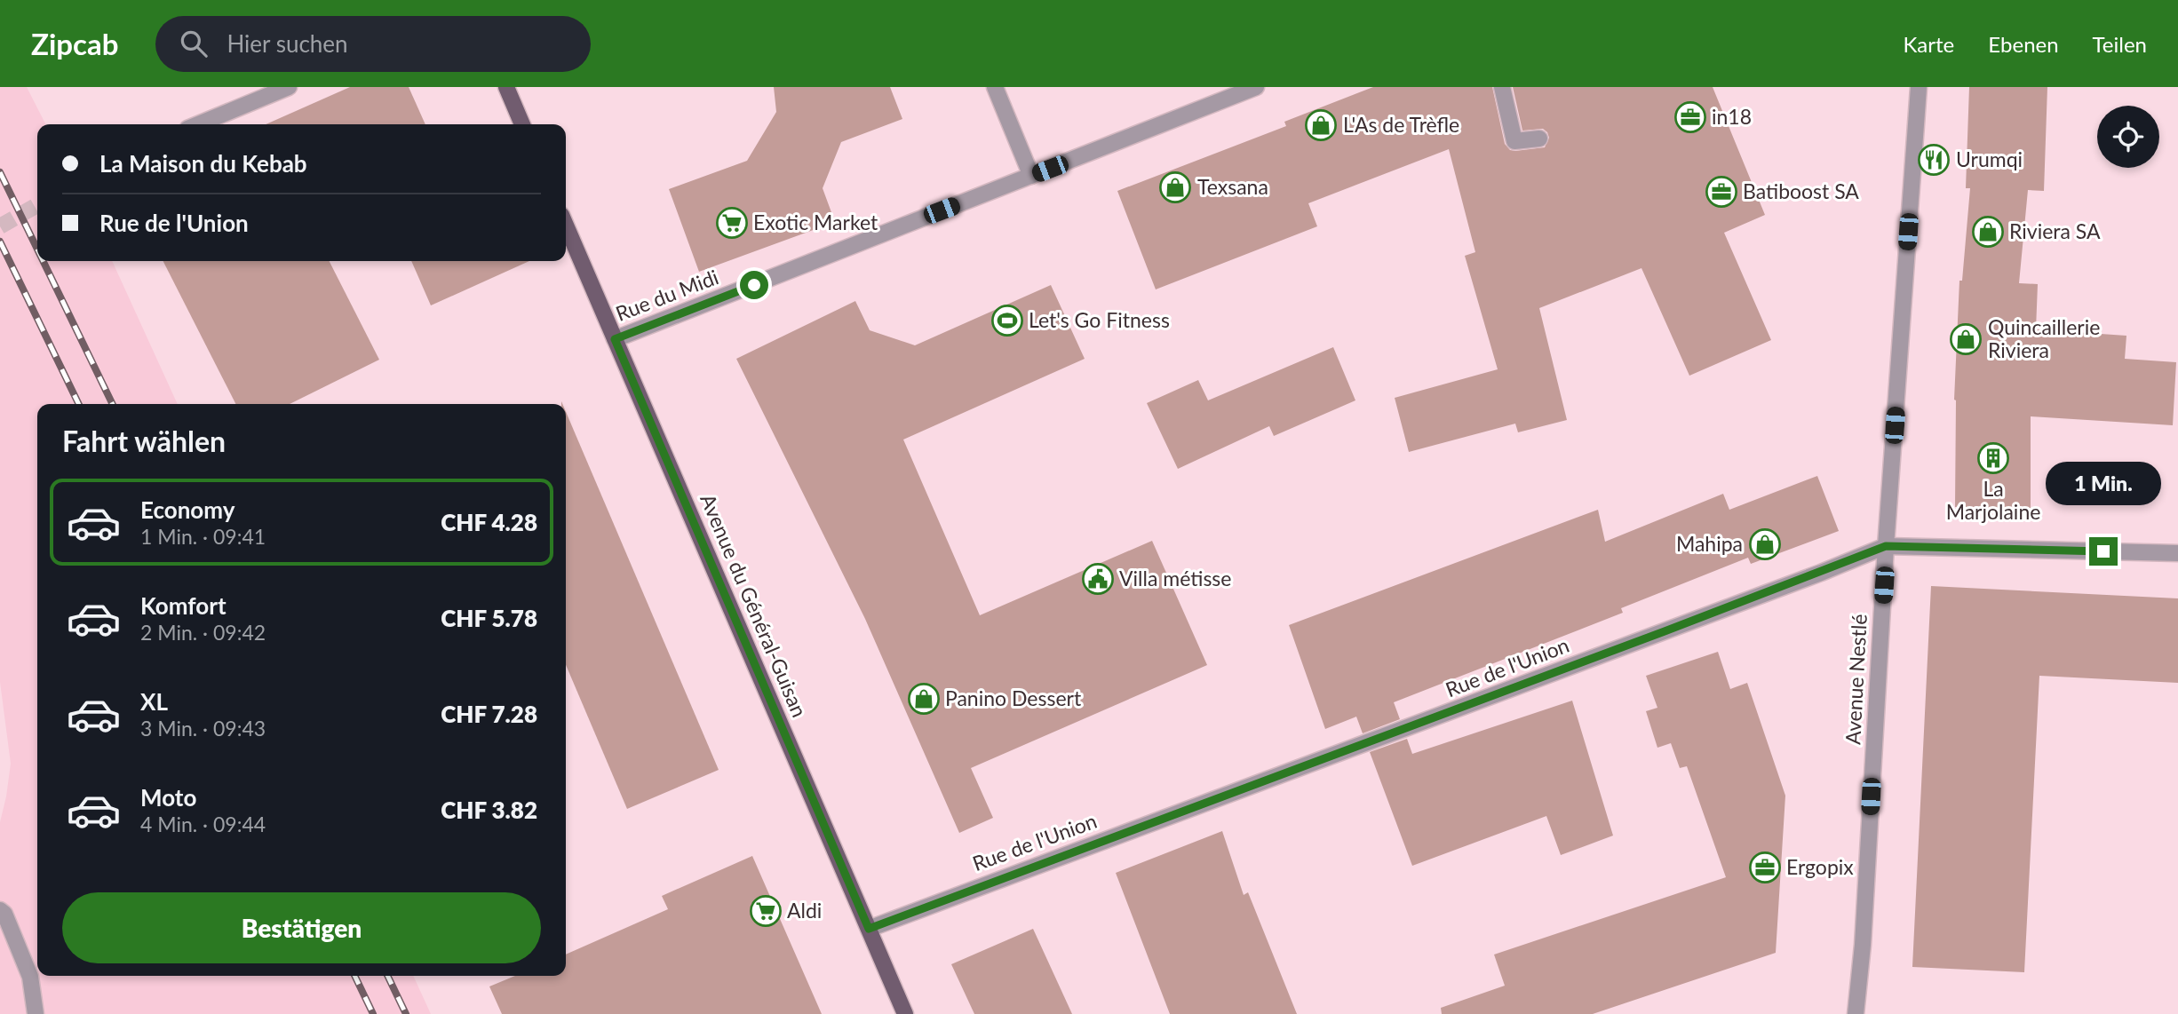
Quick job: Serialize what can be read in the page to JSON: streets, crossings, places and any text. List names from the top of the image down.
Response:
{
  "streets": {
    "main road": ["Avenue du Général-Guisan"],
    "street": ["Rue du Midi", "Rue de l'Union", "Avenue Nestlé"]
  },
  "crossings": [
    ["Rue du Midi", "Avenue du Général-Guisan"],
    ["Avenue du Général-Guisan", "Rue de l'Union"],
    ["Rue de l'Union", "Avenue Nestlé"]
  ],
  "places": {
    "office": ["in18", "Batiboost SA", "Ergopix"],
    "shop": [
      "L'As de Trèfle",
      "Texsana",
      "Riviera SA",
      "Quincaillerie Riviera",
      "Mahipa",
      "Panino Dessert"
    ],
    "restaurant": ["Urumqi"],
    "supermarket": ["Exotic Market", "Aldi"],
    "sports": ["Let's Go Fitness"],
    "building": ["La Marjolaine"],
    "public building": ["Villa métisse"]
  },
  "page": {
    "header": "Zipcab",
    "search": "Hier suchen",
    "nav": ["Karte", "Ebenen", "Teilen"],
    "banner": ["La Maison du Kebab", "Rue de l'Union"],
    "heading": "Fahrt wählen",
    "bubble": "1 Min.",
    "list": [
      {
        "name": "Economy",
        "note": "1 Min. · 09:41",
        "value": "CHF 4.28"
      },
      {
        "name": "Komfort",
        "note": "2 Min. · 09:42",
        "value": "CHF 5.78"
      },
      {
        "name": "XL",
        "note": "3 Min. · 09:43",
        "value": "CHF 7.28"
      },
      {
        "name": "Moto",
        "note": "4 Min. · 09:44",
        "value": "CHF 3.82"
      }
    ],
    "buttons": "Bestätigen"
  }
}
